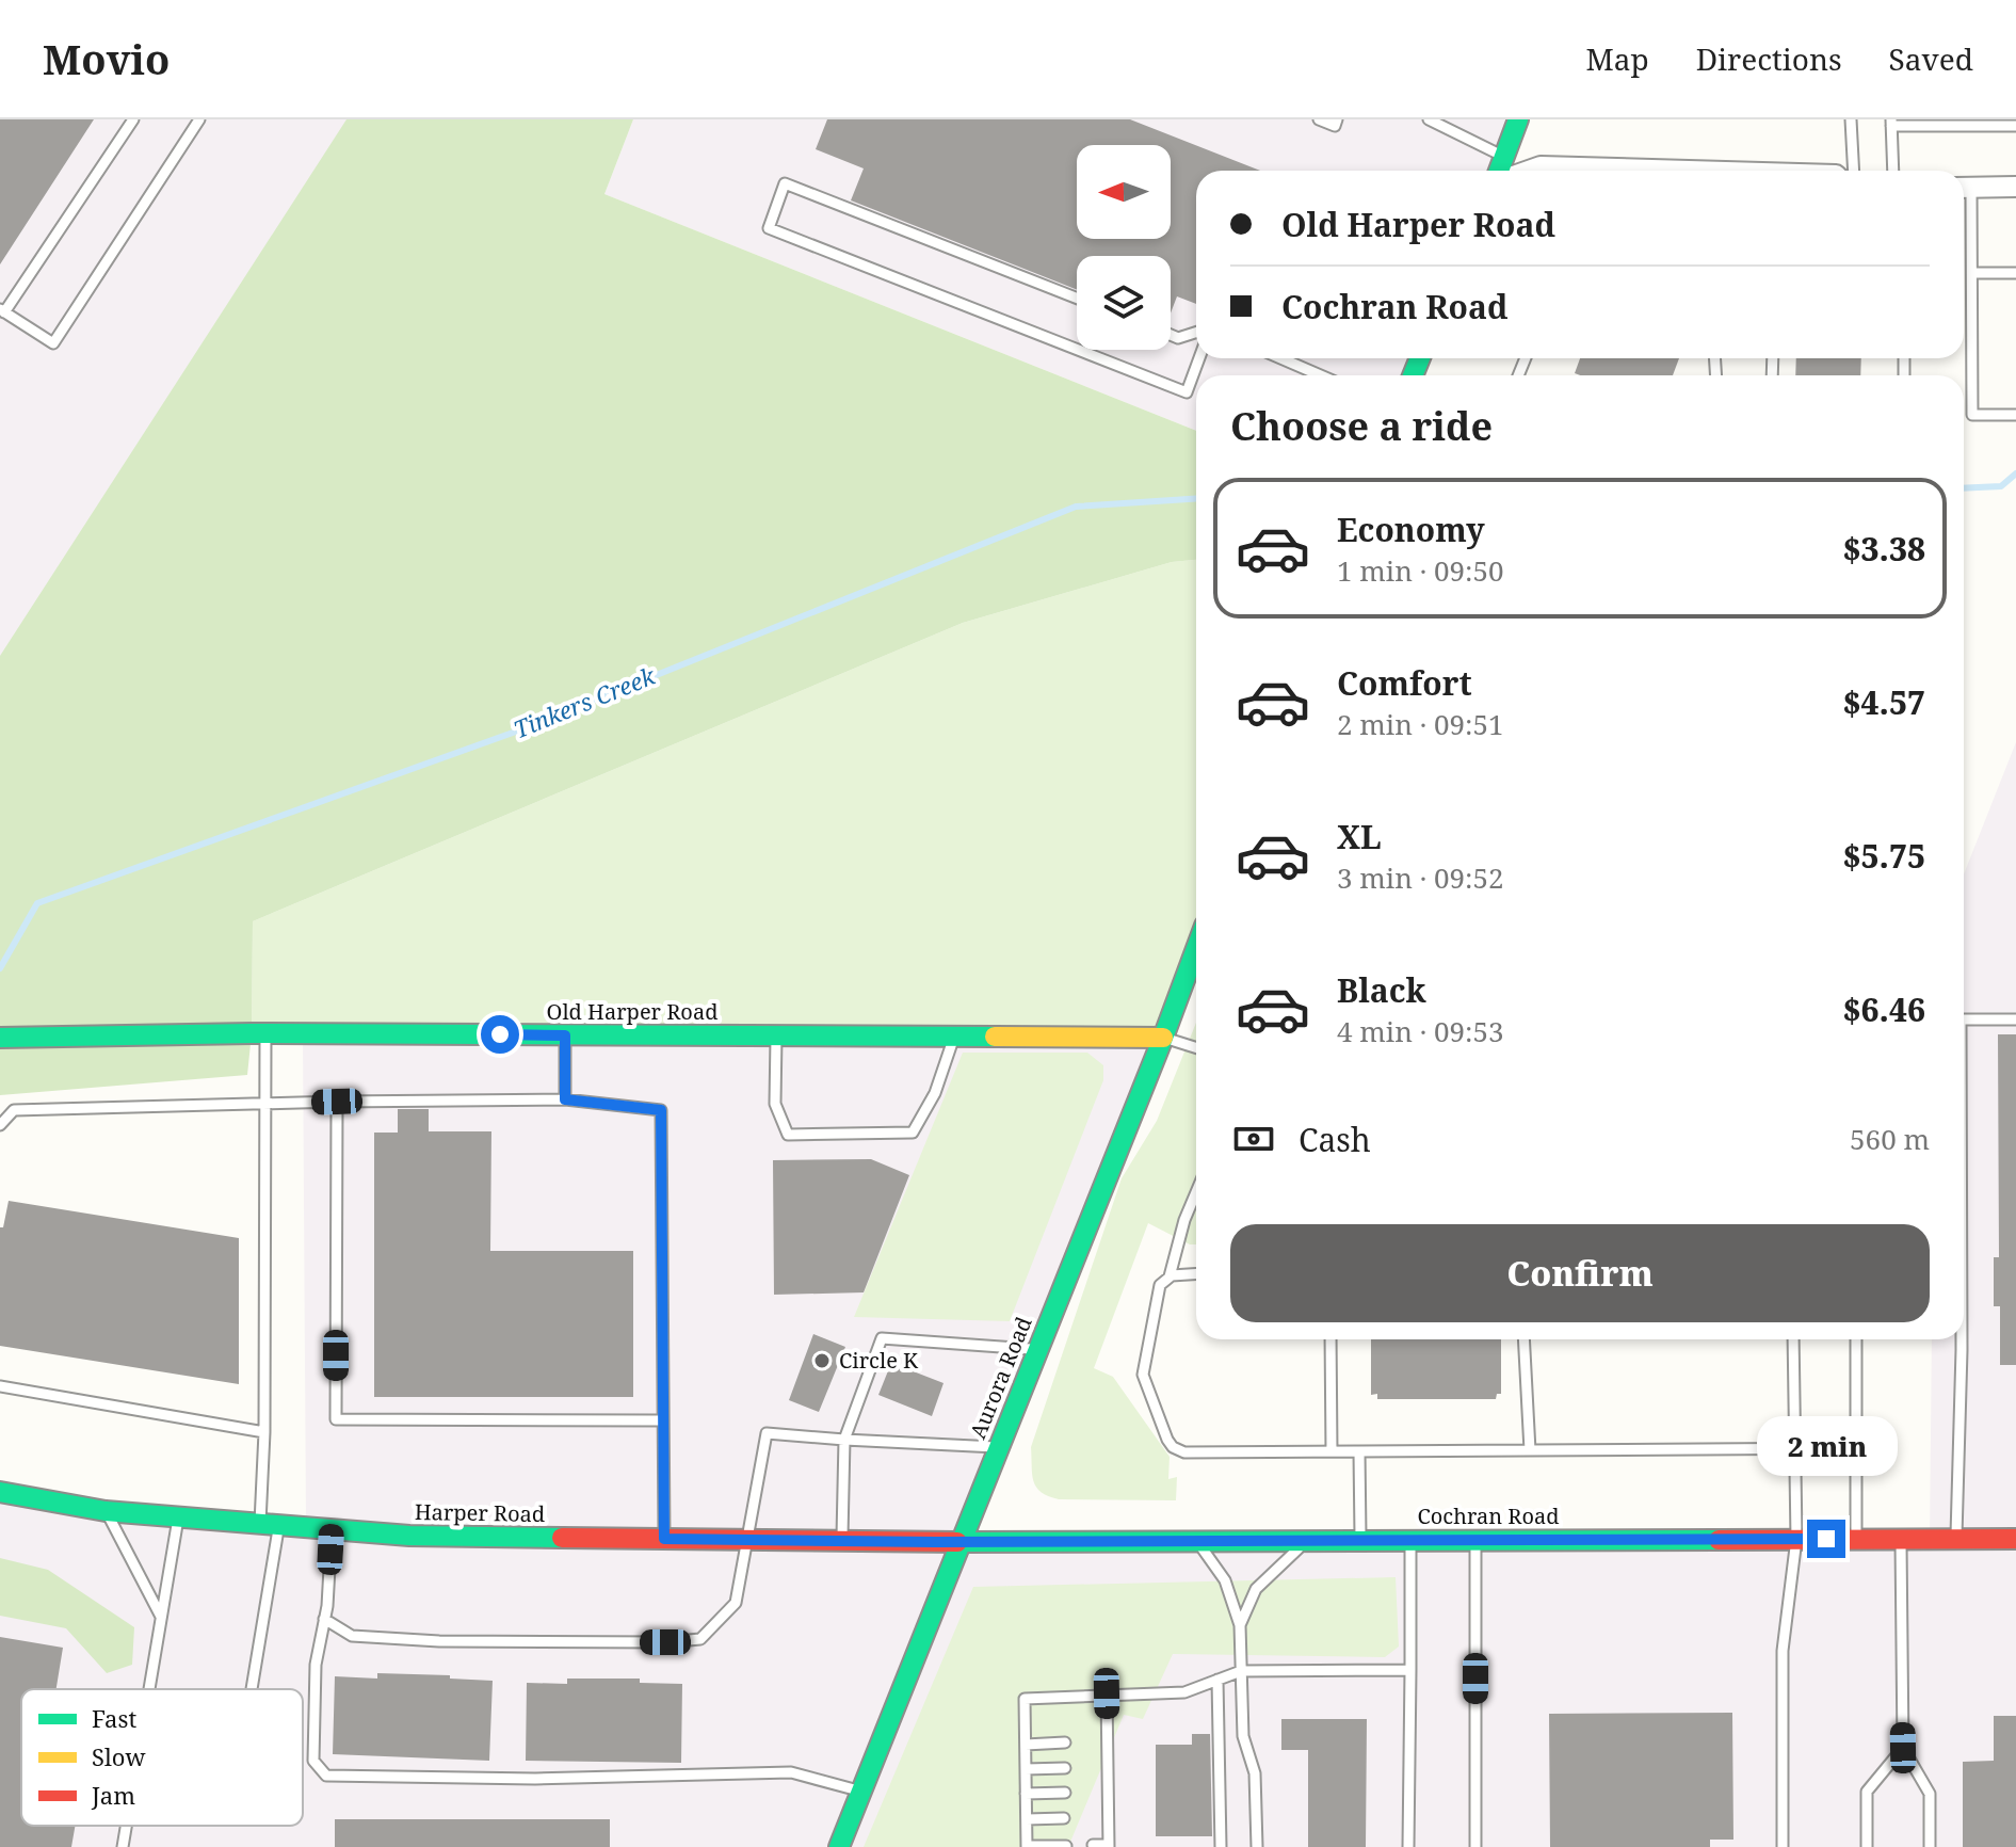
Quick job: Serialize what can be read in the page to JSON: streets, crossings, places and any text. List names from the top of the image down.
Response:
{
  "streets": {
    "street": [
      "Old Harper Road",
      "Aurora Road",
      "Harper Road",
      "Cochran Road"
    ]
  },
  "crossings": [
    ["Old Harper Road", "Aurora Road"],
    ["Aurora Road", "Harper Road"],
    ["Aurora Road", "Cochran Road"],
    ["Harper Road", "Cochran Road"]
  ],
  "water": ["Tinkers Creek"],
  "places": ["Circle K"],
  "legend": ["Fast", "Slow", "Jam"],
  "north": "left",
  "page": {
    "header": "Movio",
    "nav": ["Map", "Directions", "Saved"],
    "banner": ["Old Harper Road", "Cochran Road"],
    "heading": "Choose a ride",
    "list": [
      {
        "name": "Economy",
        "note": "1 min · 09:50",
        "value": "$3.38"
      },
      {
        "name": "Comfort",
        "note": "2 min · 09:51",
        "value": "$4.57"
      },
      {
        "name": "XL",
        "note": "3 min · 09:52",
        "value": "$5.75"
      },
      {
        "name": "Black",
        "note": "4 min · 09:53",
        "value": "$6.46"
      }
    ],
    "pay": ["Cash", "560 m"],
    "buttons": "Confirm",
    "bubble": "2 min"
  }
}
